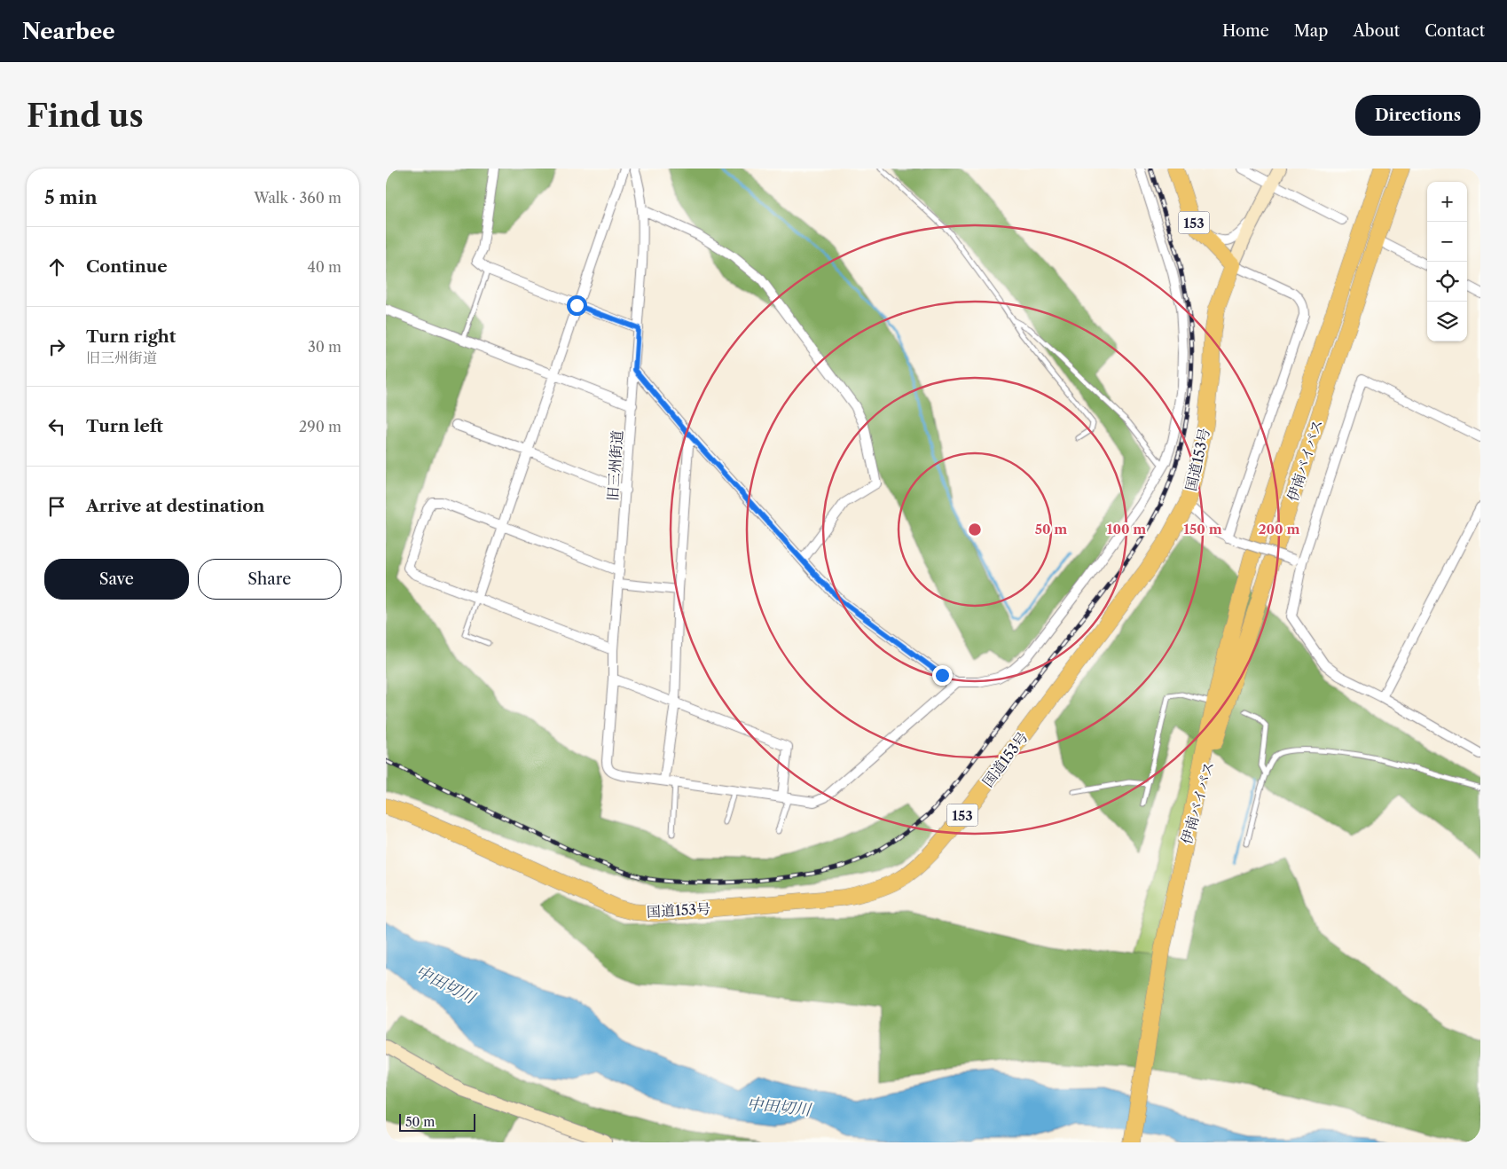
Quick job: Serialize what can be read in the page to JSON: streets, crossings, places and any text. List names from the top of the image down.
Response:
{
  "streets": {
    "highway": ["153", "国道153号", "伊南バイパス"],
    "street": ["旧三州街道"]
  },
  "crossings": [
    ["153", "国道153号"]
  ],
  "water": ["中田切川"],
  "scale_bar": "50 m",
  "page": {
    "header": "Nearbee",
    "nav": [
      "Home",
      "Map",
      "About",
      "Contact"
    ],
    "buttons": [
      "Directions",
      ["Save", "Share"]
    ],
    "title": "Find us",
    "heading": ["5 min", "Walk · 360 m"],
    "map_buttons": ["+", "−"],
    "list": [
      ["Continue", "40 m"],
      ["Turn right", "旧三州街道", "30 m"],
      ["Turn left", "290 m"],
      "Arrive at destination"
    ],
    "scale": "50 m"
  },
  "rings": [
    "50 m",
    "100 m",
    "150 m",
    "200 m"
  ]
}
